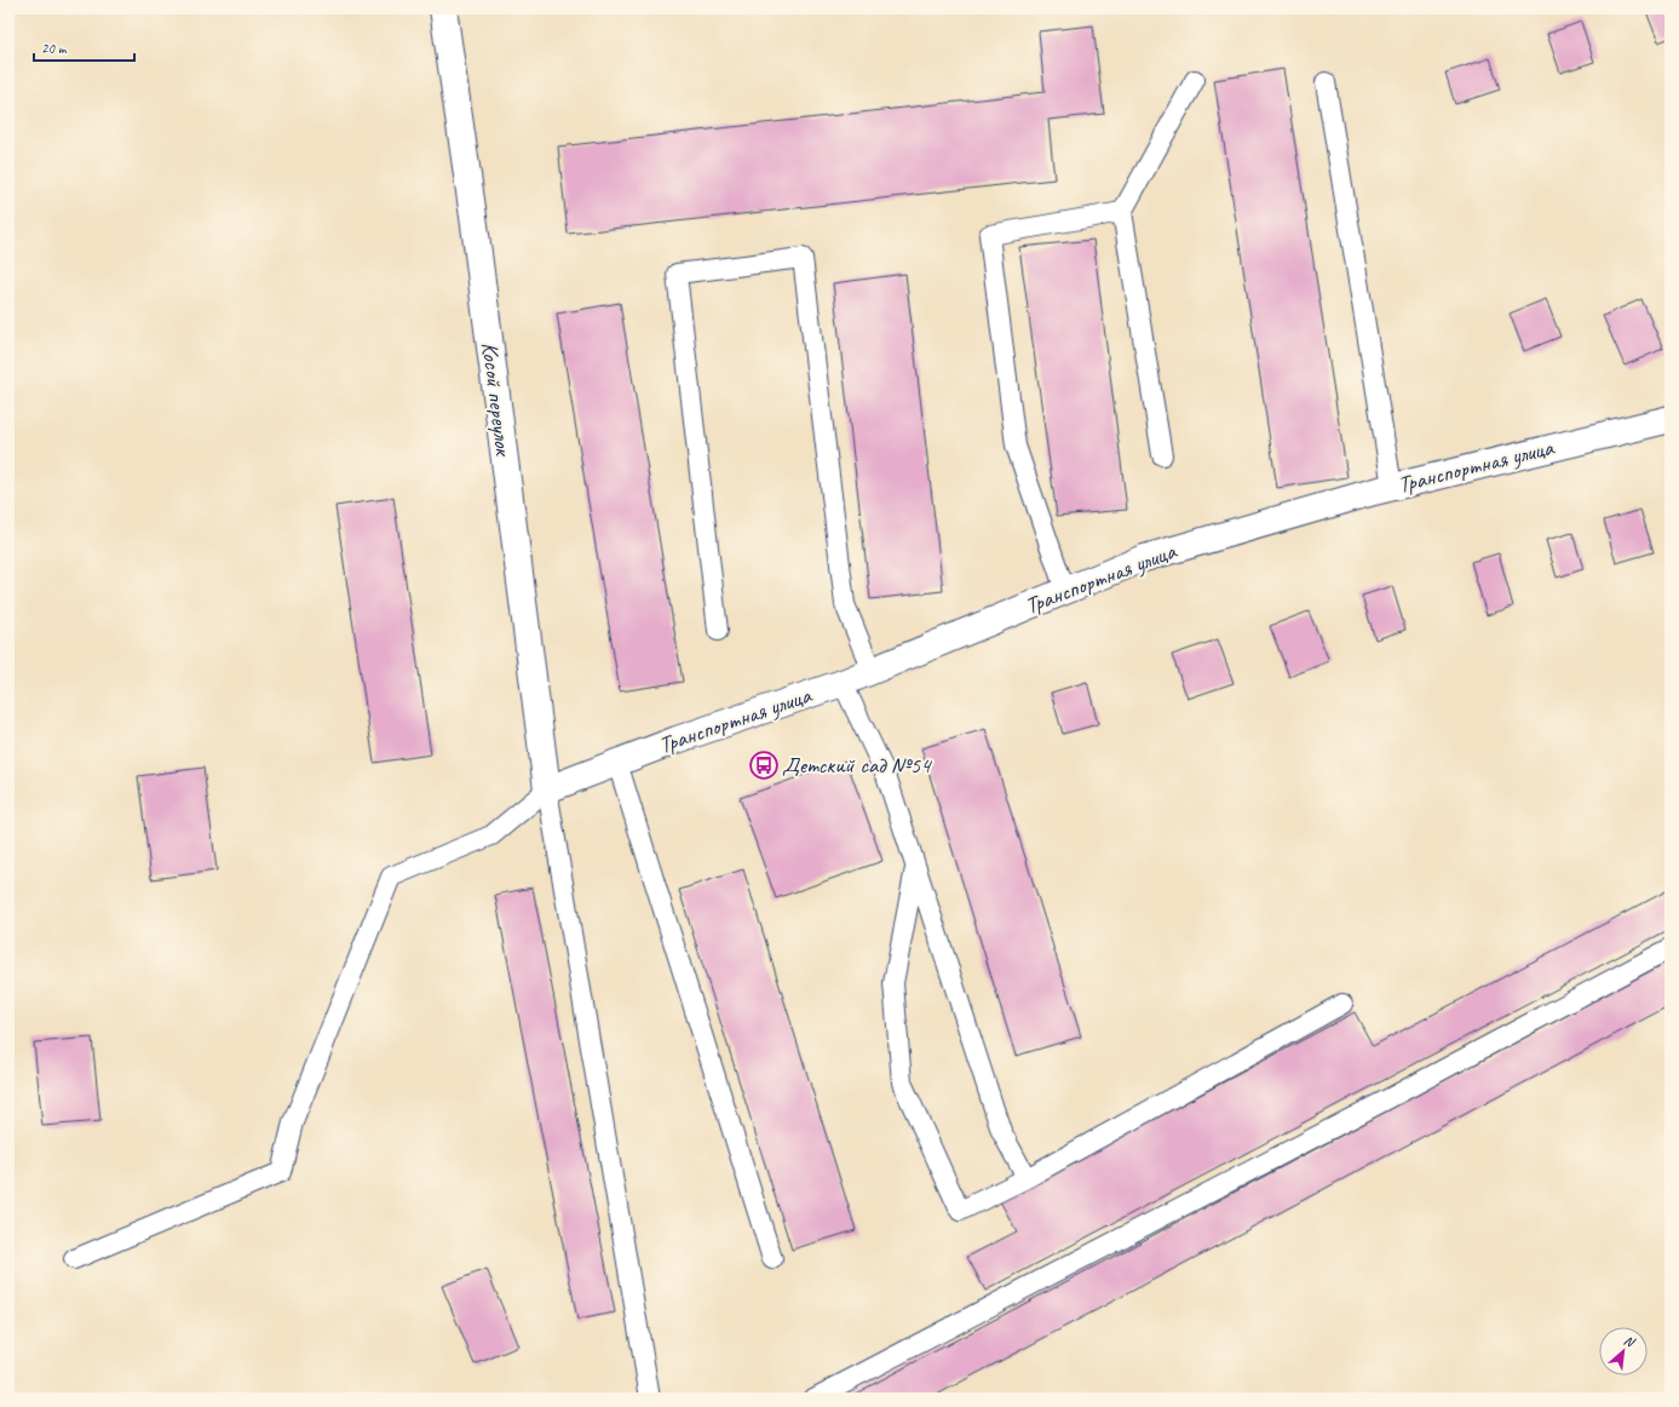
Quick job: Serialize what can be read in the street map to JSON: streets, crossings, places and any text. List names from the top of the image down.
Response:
{
  "streets": {
    "street": ["Косой переулок", "Транспортная улица"]
  },
  "crossings": [
    ["Косой переулок", "Транспортная улица"]
  ],
  "places": {
    "bus stop": ["Детский сад №54"]
  },
  "scale_bar": "20 m",
  "north": "top right"
}
